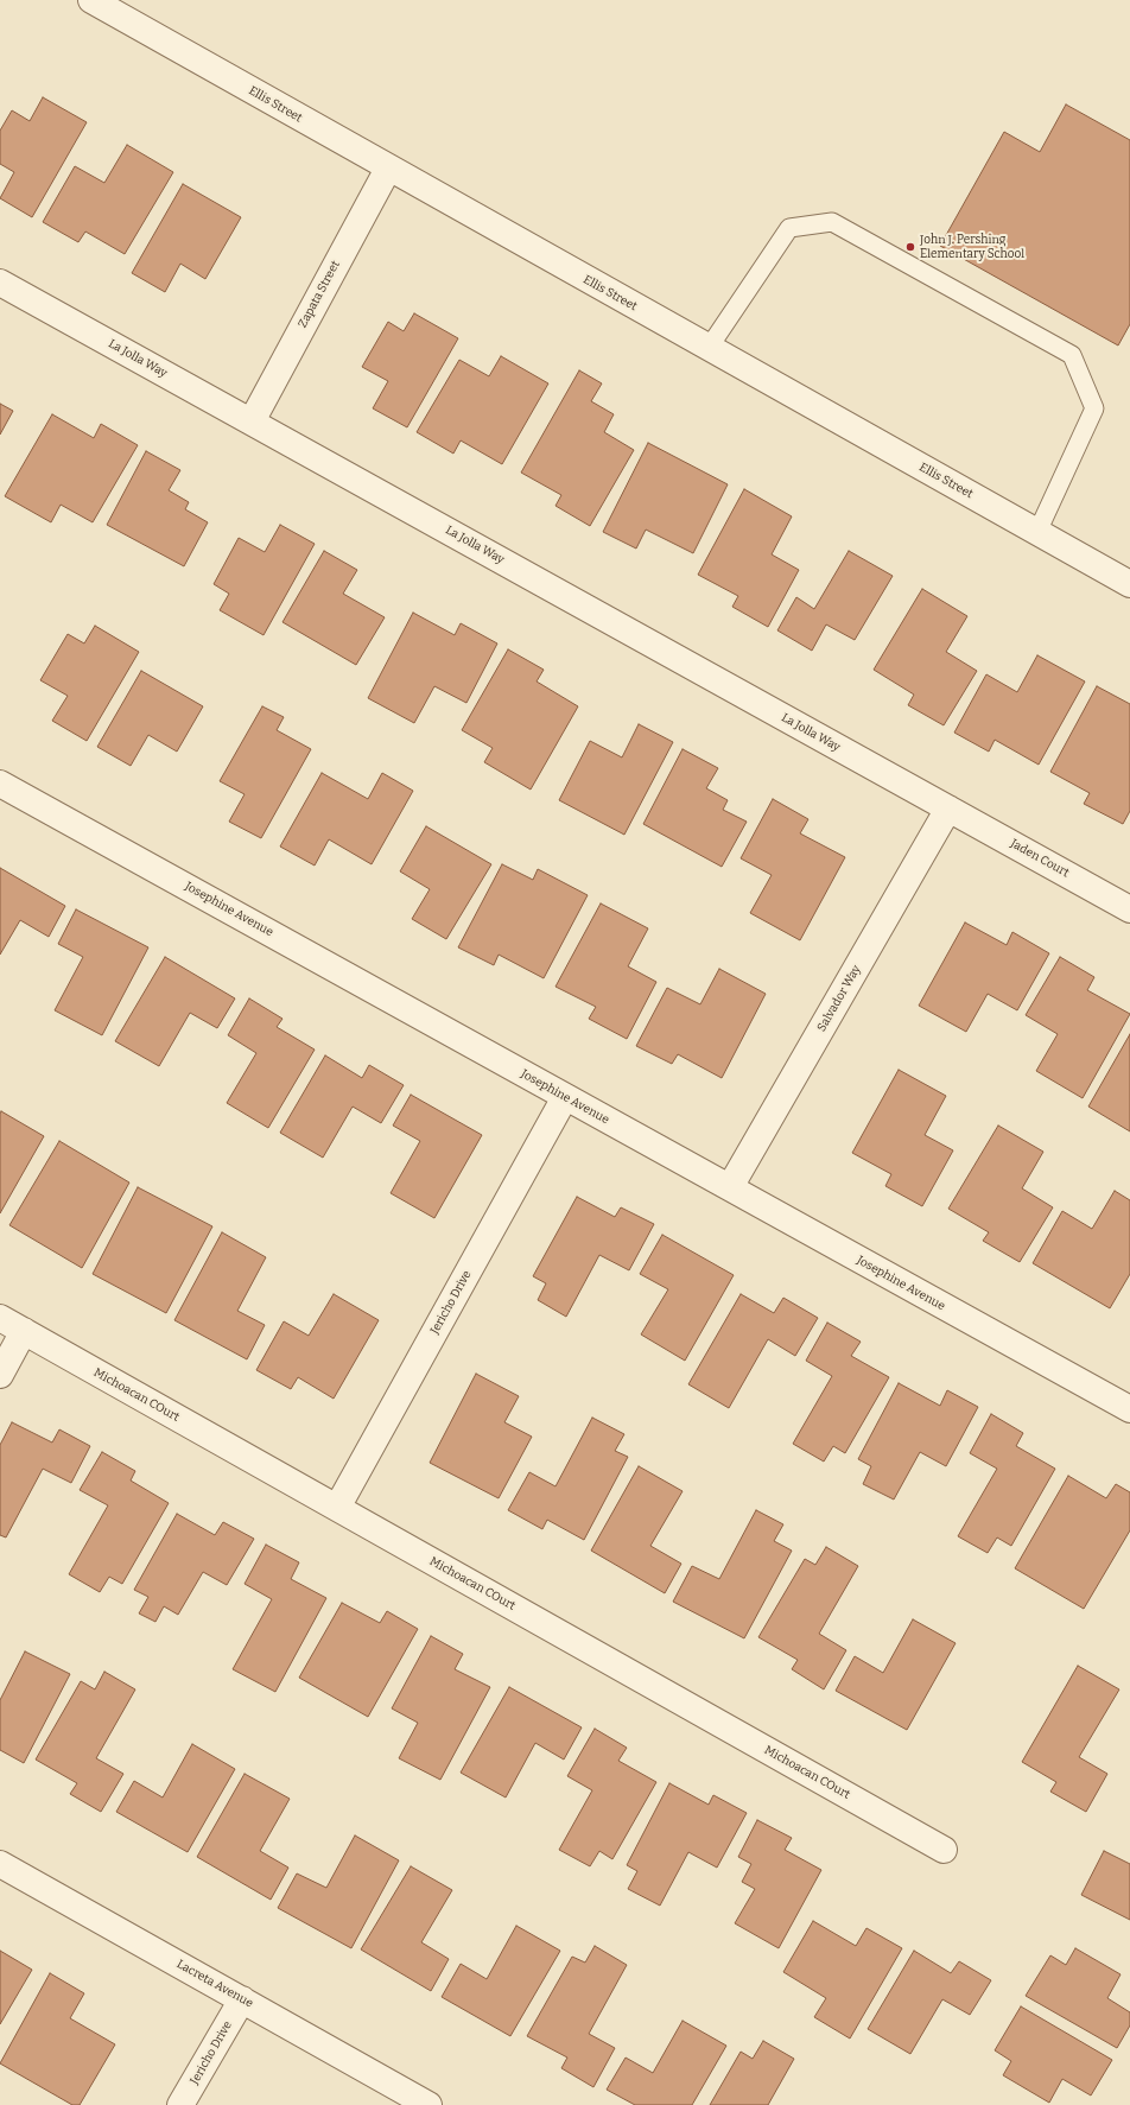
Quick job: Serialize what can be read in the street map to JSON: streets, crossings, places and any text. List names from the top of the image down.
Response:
{
  "streets": {
    "street": [
      "Ellis Street",
      "Zapata Street",
      "La Jolla Way",
      "Jaden Court",
      "Josephine Avenue",
      "Salvador Way",
      "Jericho Drive",
      "Michoacan COurt",
      "Lacreta Avenue"
    ]
  },
  "crossings": [
    ["Ellis Street", "Zapata Street"],
    ["Zapata Street", "La Jolla Way"],
    ["La Jolla Way", "Jaden Court"],
    ["La Jolla Way", "Salvador Way"],
    ["Jaden Court", "Salvador Way"],
    ["Josephine Avenue", "Salvador Way"],
    ["Josephine Avenue", "Jericho Drive"],
    ["Jericho Drive", "Michoacan COurt"],
    ["Jericho Drive", "Lacreta Avenue"]
  ],
  "places": ["John J. Pershing Elementary School"]
}
